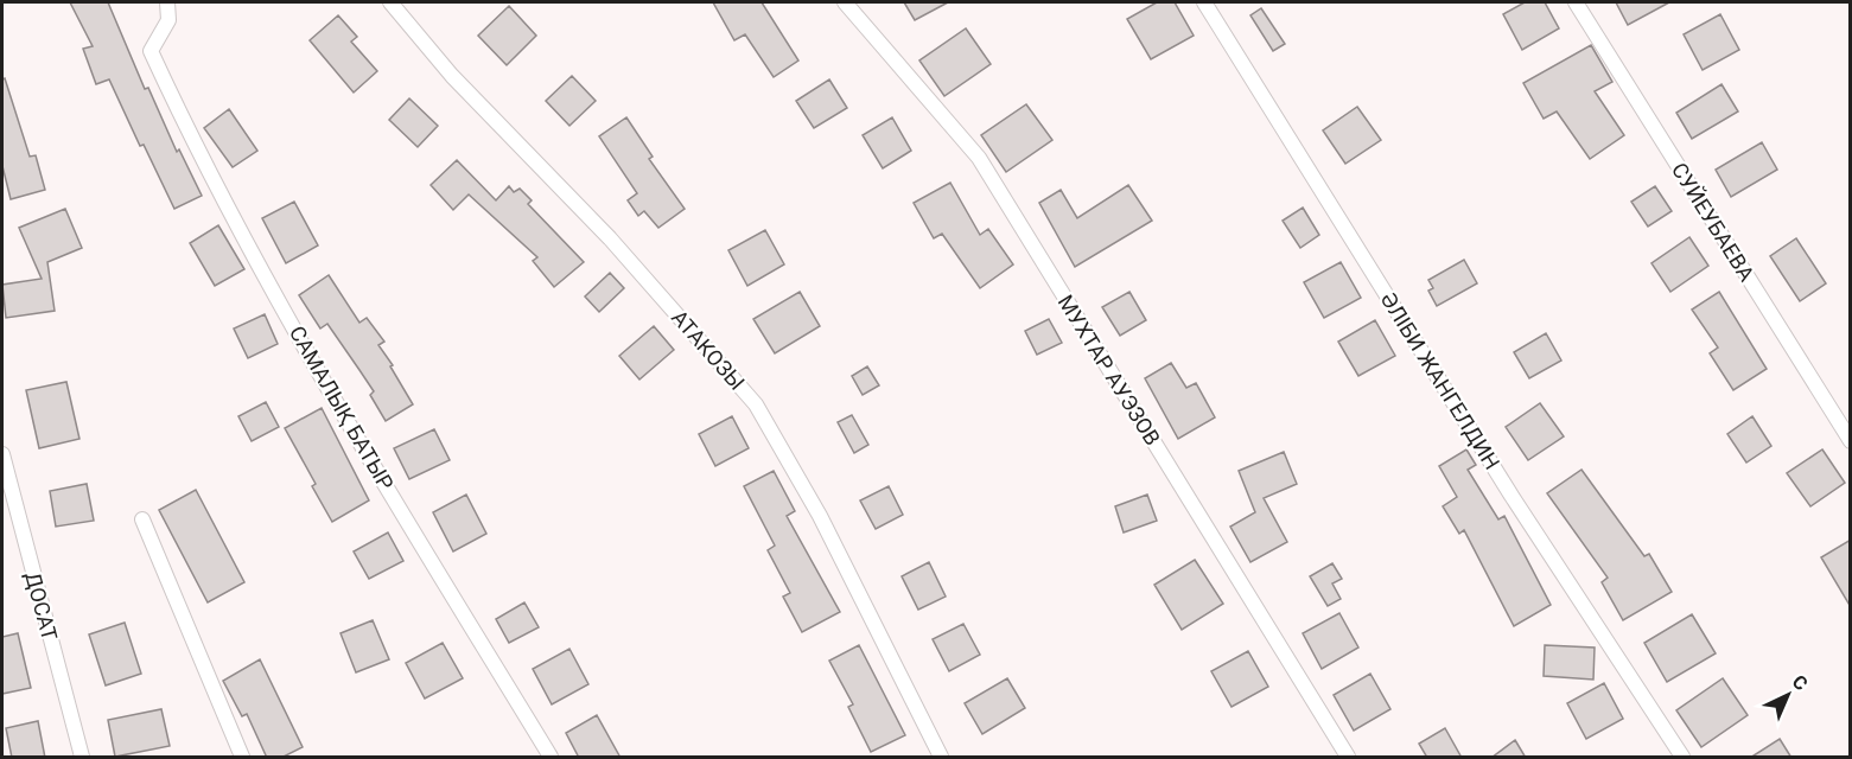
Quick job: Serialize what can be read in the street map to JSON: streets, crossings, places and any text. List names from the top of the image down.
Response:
{
  "streets": {
    "street": [
      "СУЙЕУБАЕВА",
      "АТАКОЗЫ",
      "МУХТАР АУЭЗОВ",
      "ӘЛІБИ ЖАНГЕЛДИН",
      "САМАЛЫҚ БАТЫР",
      "ДОСАТ"
    ]
  },
  "north": "top right"
}
